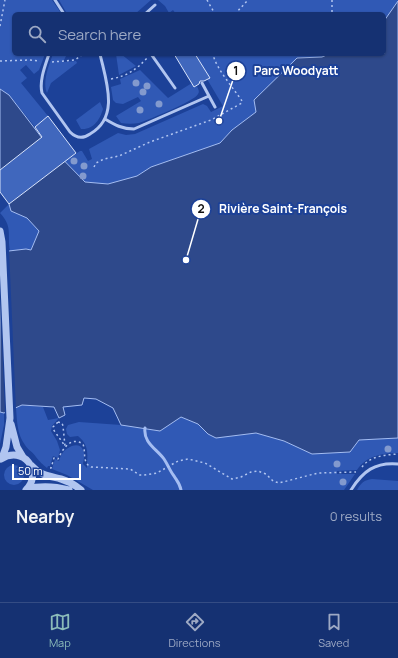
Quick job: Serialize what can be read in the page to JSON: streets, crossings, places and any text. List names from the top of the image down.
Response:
{
  "places": ["Parc Woodyatt", "Rivière Saint-François"],
  "scale_bar": "50 m",
  "page": {
    "search": "Search here",
    "scale": "50 m",
    "heading": ["Nearby", "0 results"],
    "nav": ["Map", "Directions", "Saved"]
  }
}
